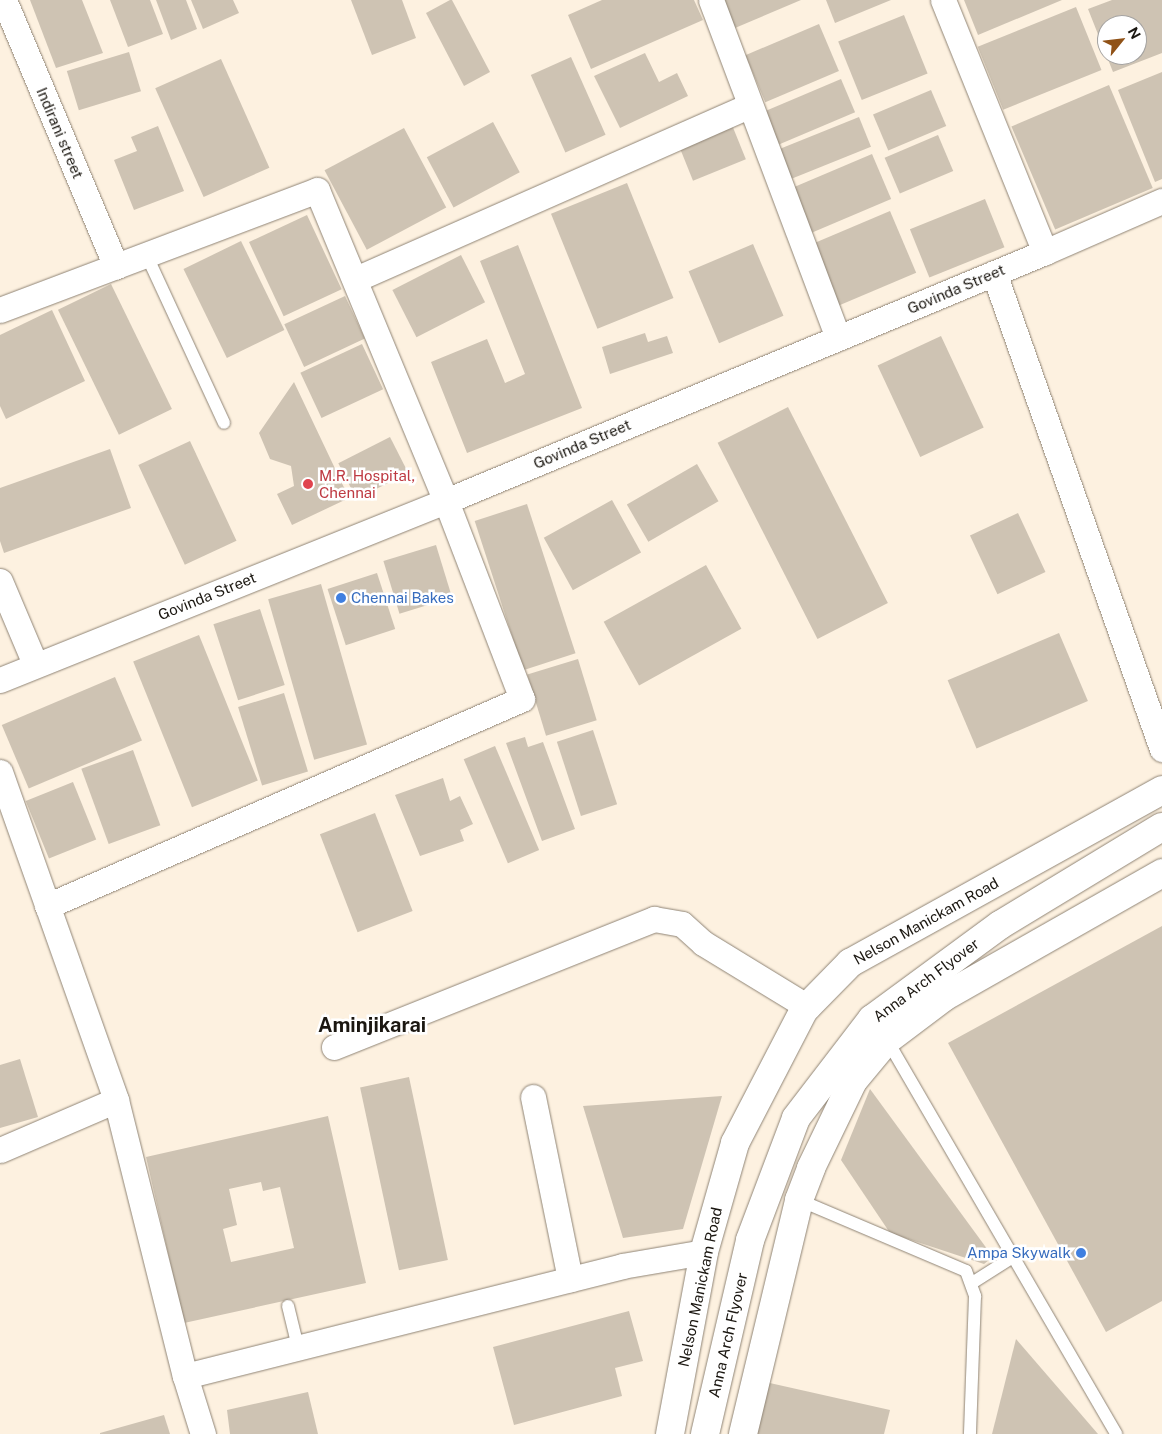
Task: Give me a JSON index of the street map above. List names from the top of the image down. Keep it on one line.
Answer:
{"streets":{"main road":["Nelson Manickam Road","Anna Arch Flyover"],"street":["Indirani street","Govinda Street"]},"districts":["Aminjikarai"],"places":["M.R. Hospital, Chennai","Chennai Bakes","Ampa Skywalk"],"north":"top right"}
